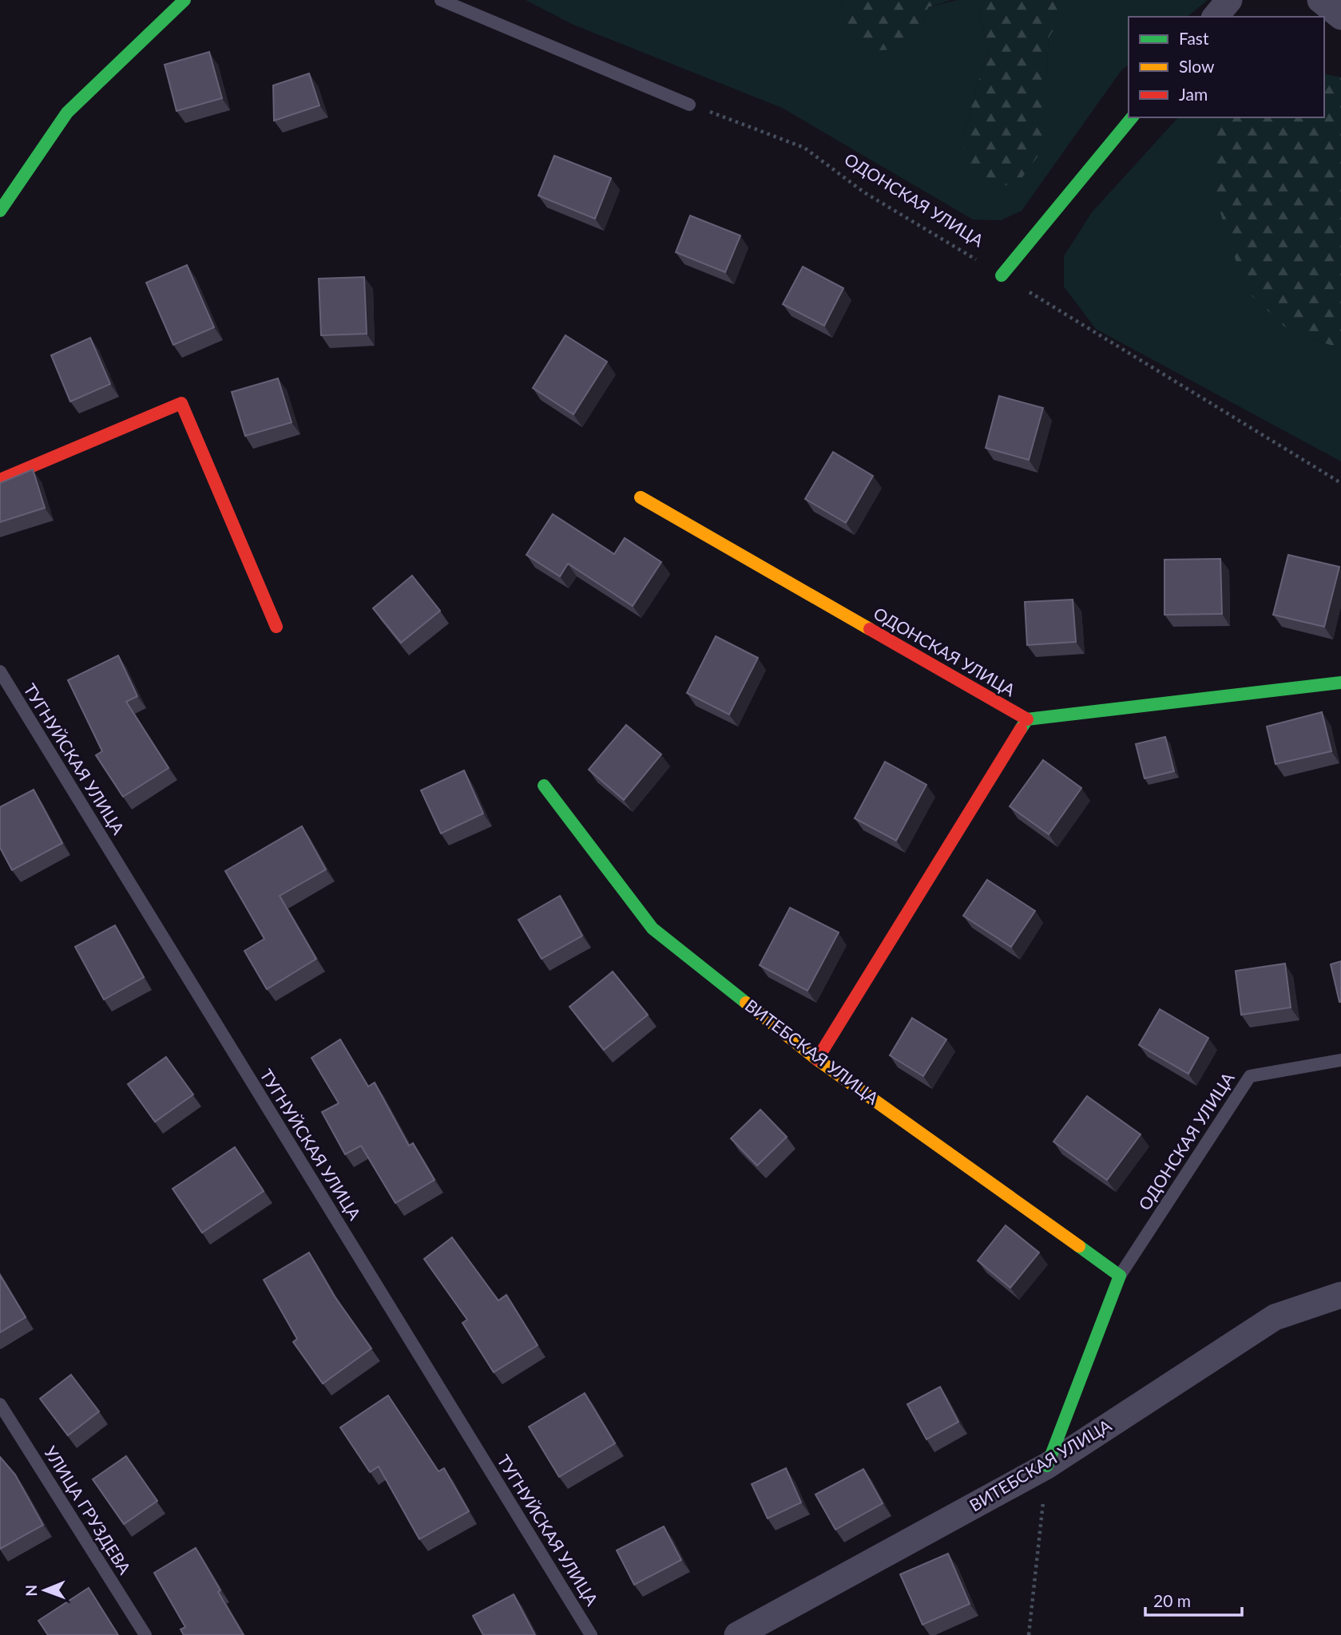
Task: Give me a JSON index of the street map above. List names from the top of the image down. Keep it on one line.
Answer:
{"streets":{"street":["ОДОНСКАЯ УЛИЦА","ВИТЕБСКАЯ УЛИЦА"],"lane":["ТУГНУЙСКАЯ УЛИЦА","УЛИЦА ГРУЗДЕВА"]},"crossings":[["ОДОНСКАЯ УЛИЦА","ВИТЕБСКАЯ УЛИЦА"]],"legend":["Fast","Slow","Jam"],"scale_bar":"20 m","north":"left"}
